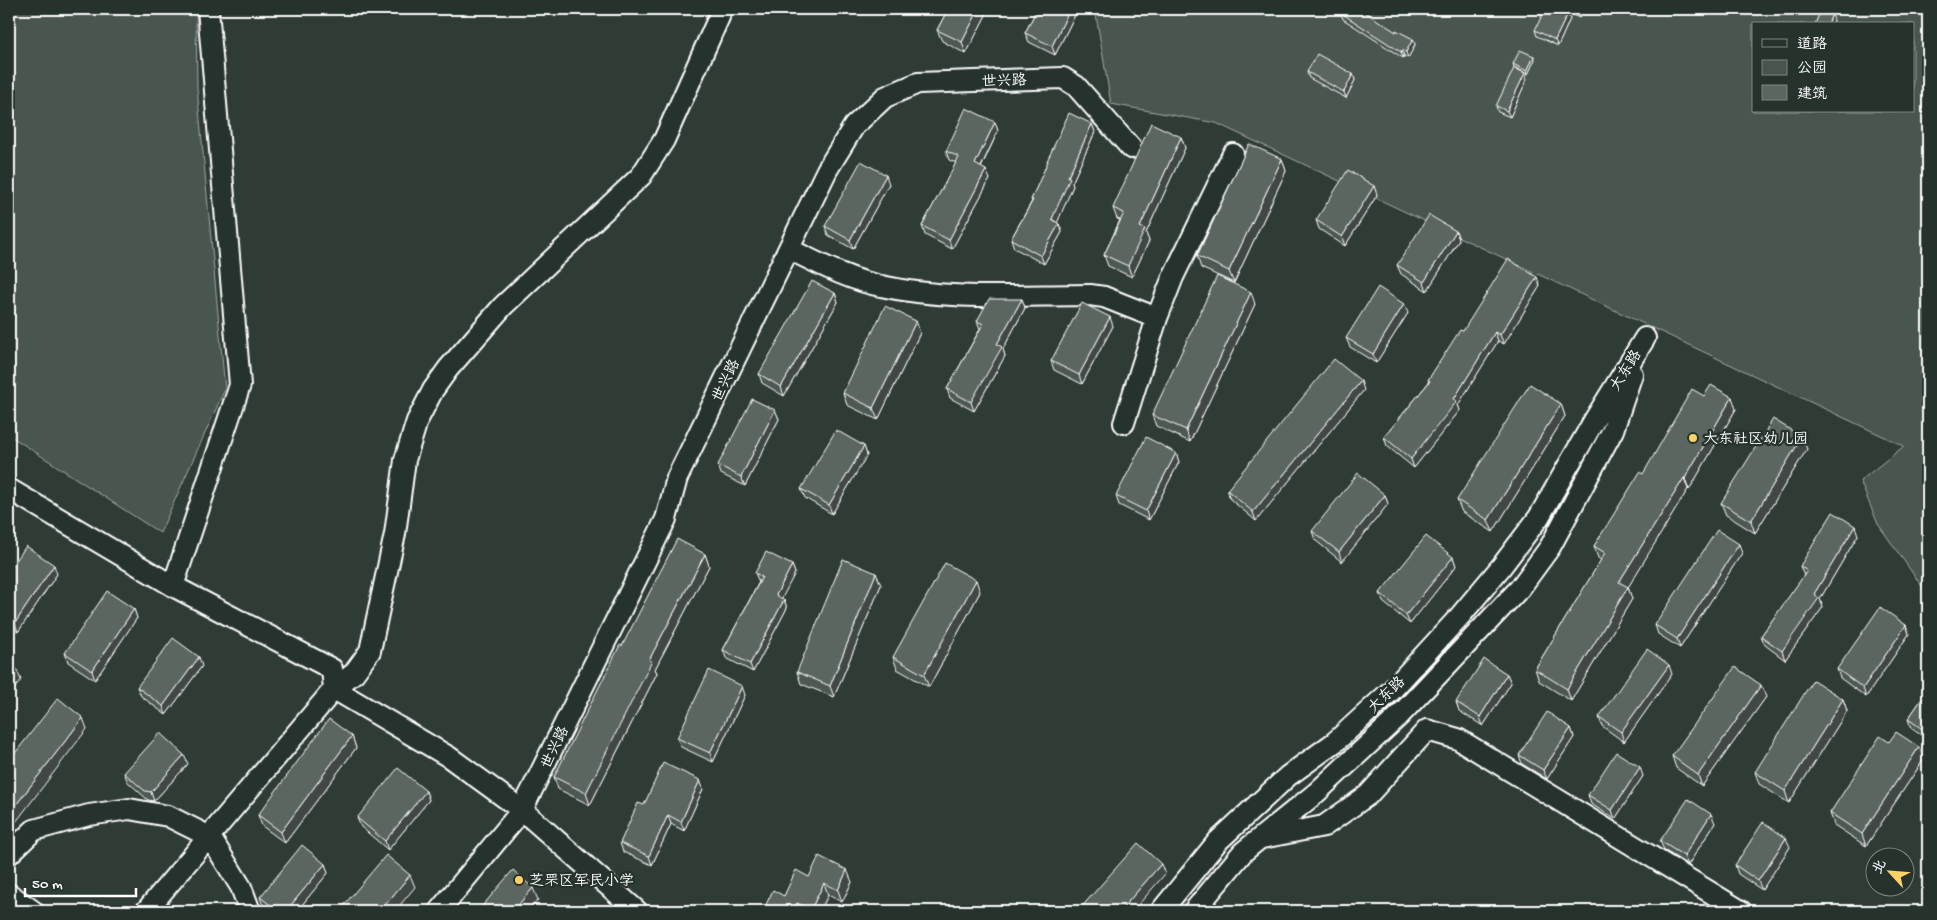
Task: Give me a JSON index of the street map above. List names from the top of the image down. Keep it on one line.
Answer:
{"streets":{"street":["世兴路","大东路"]},"places":["大东社区幼儿园","芝罘区军民小学"],"legend":["道路","公园","建筑"],"scale_bar":"50 m","north":"top left"}
